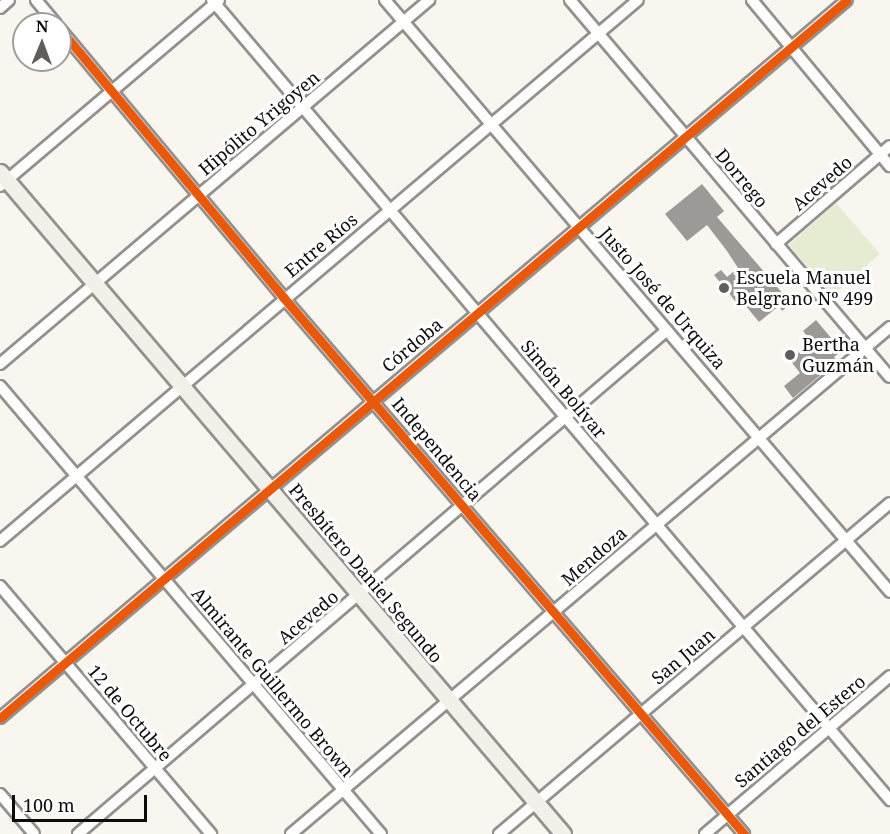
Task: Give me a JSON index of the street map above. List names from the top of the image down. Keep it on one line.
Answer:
{"streets":{"main road":["Presbítero Daniel Segundo"],"street":["Hipólito Yrigoyen","Dorrego","Acevedo","Entre Ríos","Justo José de Urquiza","Córdoba","Simón Bolívar","Independencia","Mendoza","San Juan","Almirante Guillermo Brown","12 de Octubre","Santiago del Estero"]},"crossings":[["Hipólito Yrigoyen","Justo José de Urquiza"],["Hipólito Yrigoyen","Simón Bolívar"],["Hipólito Yrigoyen","Independencia"],["Hipólito Yrigoyen","Presbítero Daniel Segundo"],["Dorrego","Acevedo"],["Dorrego","Entre Ríos"],["Dorrego","Córdoba"],["Dorrego","Mendoza"],["Acevedo","Justo José de Urquiza"],["Acevedo","Simón Bolívar"],["Acevedo","Independencia"],["Acevedo","Presbítero Daniel Segundo"],["Acevedo","Almirante Guillermo Brown"],["Acevedo","12 de Octubre"],["Entre Ríos","Justo José de Urquiza"],["Entre Ríos","Simón Bolívar"],["Entre Ríos","Independencia"],["Entre Ríos","Presbítero Daniel Segundo"],["Entre Ríos","Almirante Guillermo Brown"],["Justo José de Urquiza","Córdoba"],["Justo José de Urquiza","Mendoza"],["Justo José de Urquiza","San Juan"],["Córdoba","Simón Bolívar"],["Córdoba","Independencia"],["Córdoba","Presbítero Daniel Segundo"],["Córdoba","Almirante Guillermo Brown"],["Córdoba","12 de Octubre"],["Simón Bolívar","Mendoza"],["Simón Bolívar","San Juan"],["Simón Bolívar","Santiago del Estero"],["Independencia","Mendoza"],["Independencia","San Juan"],["Independencia","Santiago del Estero"],["Mendoza","Presbítero Daniel Segundo"],["Mendoza","Almirante Guillermo Brown"],["Presbítero Daniel Segundo","San Juan"]],"places":["Escuela Manuel Belgrano Nº 499","Bertha Guzmán"],"scale_bar":"100 m","north":"top"}
